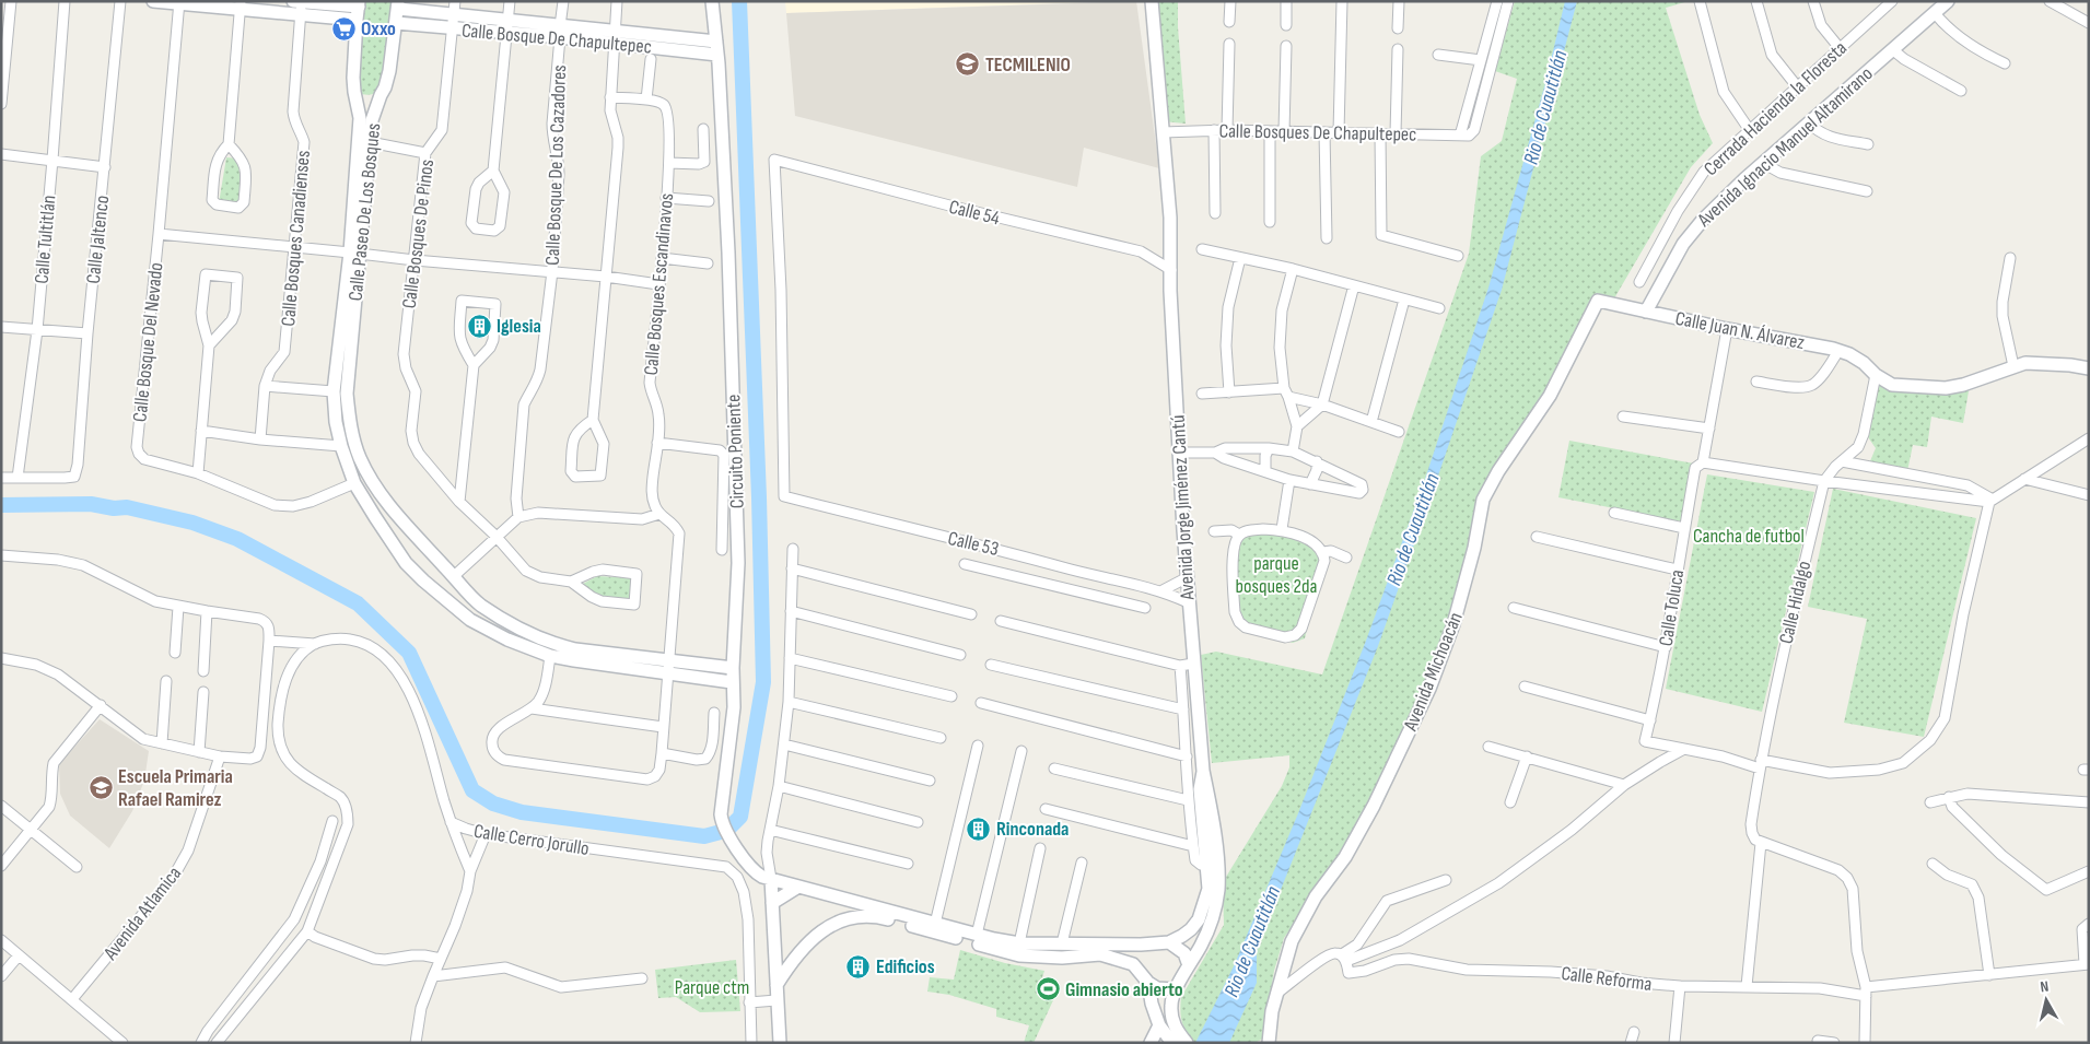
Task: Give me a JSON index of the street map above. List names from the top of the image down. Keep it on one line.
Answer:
{"streets":{"main road":["Calle Bosque De Chapultepec","Avenida Ignacio Manuel Altamirano","Calle Paseo De Los Bosques","Calle Juan N. Álvarez","Circuito Poniente","Avenida Jorge Jiménez Cantú","Avenida Michoacán"],"street":["Cerrada Hacienda la Floresta","Calle Bosques De Chapultepec","Calle Bosque De Los Cazadores","Calle 54","Calle Bosques De Pinos","Calle Bosques Canadienses","Calle Tultitlán","Calle Jaltenco","Calle Bosques Escandinavos","Calle Bosque Del Nevado","Calle 53","Calle Hidalgo","Calle Toluca","Calle Cerro Jorullo","Avenida Atlamica","Calle Reforma"]},"crossings":[["Calle Bosque De Chapultepec","Calle Bosque De Los Cazadores"],["Calle Bosque De Chapultepec","Calle Paseo De Los Bosques"],["Calle Bosque De Chapultepec","Calle Bosques De Pinos"],["Calle Bosque De Chapultepec","Circuito Poniente"],["Calle Bosques De Chapultepec","Avenida Jorge Jiménez Cantú"],["Avenida Ignacio Manuel Altamirano","Calle Juan N. Álvarez"],["Calle 54","Avenida Jorge Jiménez Cantú"],["Calle 54","Calle 53"],["Calle Tultitlán","Calle Jaltenco"],["Calle Juan N. Álvarez","Calle Hidalgo"],["Calle Juan N. Álvarez","Calle Toluca"],["Calle Juan N. Álvarez","Avenida Michoacán"],["Circuito Poniente","Avenida Jorge Jiménez Cantú"],["Avenida Jorge Jiménez Cantú","Calle 53"],["Calle Hidalgo","Calle Toluca"]],"water":["Rio de Cuautitlán"],"parks":["Cancha de futbol","parque bosques 2da","Parque ctm"],"places":{"supermarket":["Oxxo"],"school or university":["TECMILENIO","Escuela Primaria Rafael Ramirez"],"building":["Iglesia","Rinconada","Edificios"],"sports":["Gimnasio abierto"]},"north":"top"}
